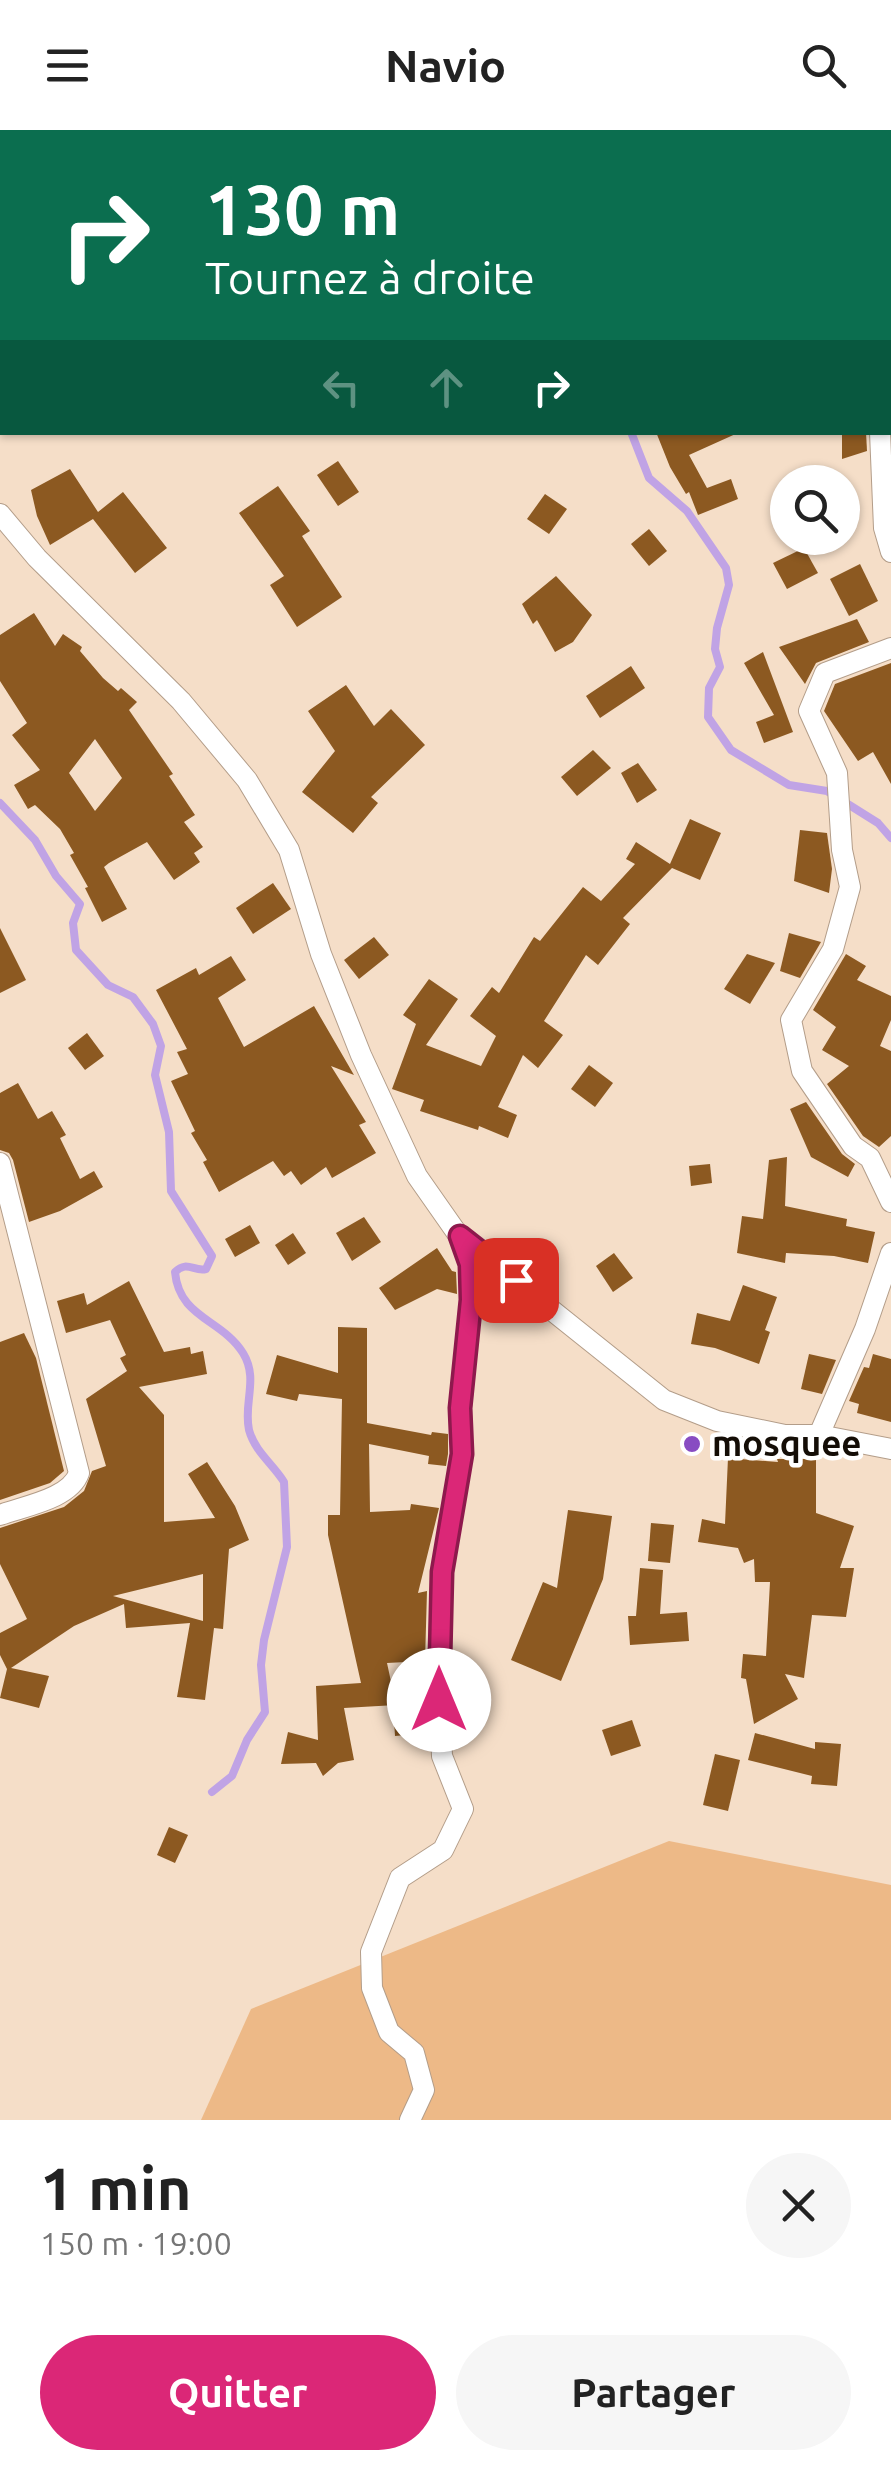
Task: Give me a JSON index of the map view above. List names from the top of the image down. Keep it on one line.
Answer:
{"places":["mosquee"],"page":{"header":"Navio","turn":["130 m","Tournez à droite"],"heading":["1 min","150 m · 19:00"],"buttons":["Quitter","Partager"]}}
